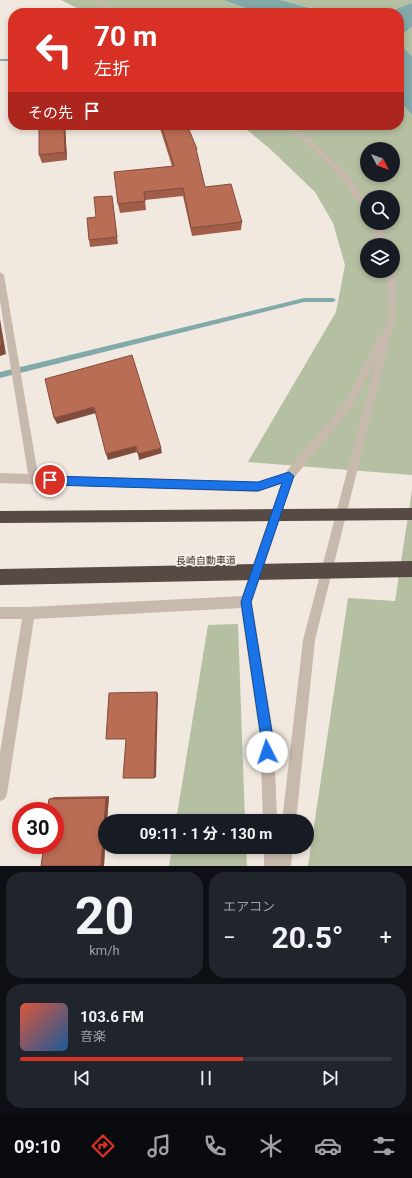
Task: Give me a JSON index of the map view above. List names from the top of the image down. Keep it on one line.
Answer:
{"streets":{"highway":["長崎自動車道"]},"north":"bottom right","page":{"turn":["70 m","左折"],"then":"その先","limit":"30","trip":"09:11 · 1 分 · 130 m","tile":[["20","km/h"],"エアコン"],"heat":["−","20.5°","+"],"song":["103.6 FM","音楽"],"tabs":"09:10"}}
